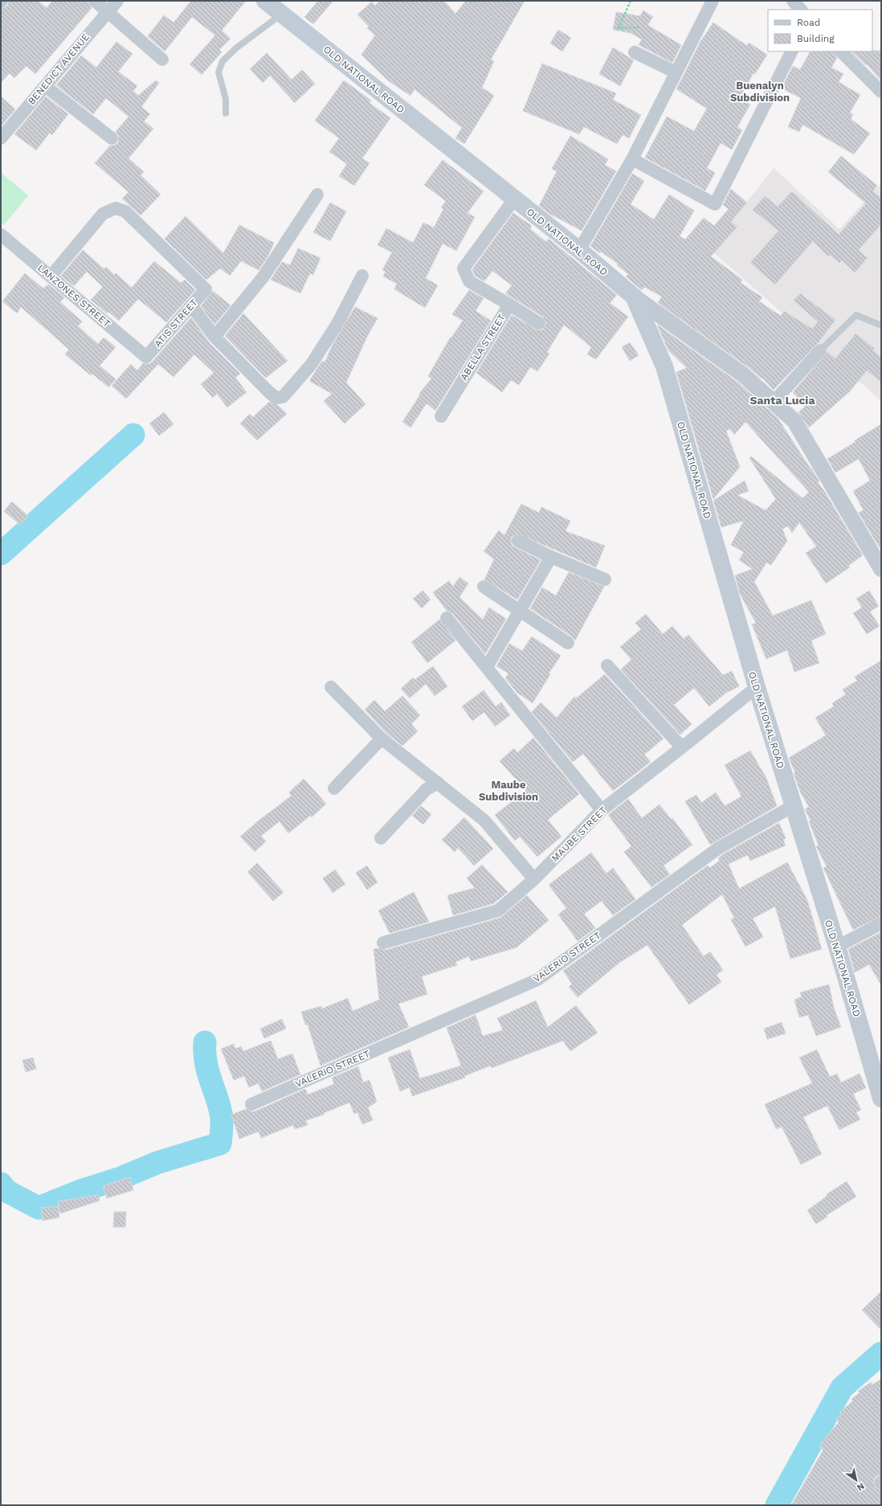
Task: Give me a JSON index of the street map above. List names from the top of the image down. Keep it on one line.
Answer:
{"streets":{"main road":["OLD NATIONAL ROAD"],"street":["BENEDICT AVENUE","LANZONES STREET","ATIS STREET","ABELLA STREET","MAUBE STREET","VALERIO STREET"]},"crossings":[["OLD NATIONAL ROAD","ABELLA STREET"],["OLD NATIONAL ROAD","MAUBE STREET"],["OLD NATIONAL ROAD","VALERIO STREET"],["LANZONES STREET","ATIS STREET"]],"districts":["Buenalyn Subdivision","Santa Lucia","Maube Subdivision"],"legend":["Road","Building"],"north":"bottom right"}
